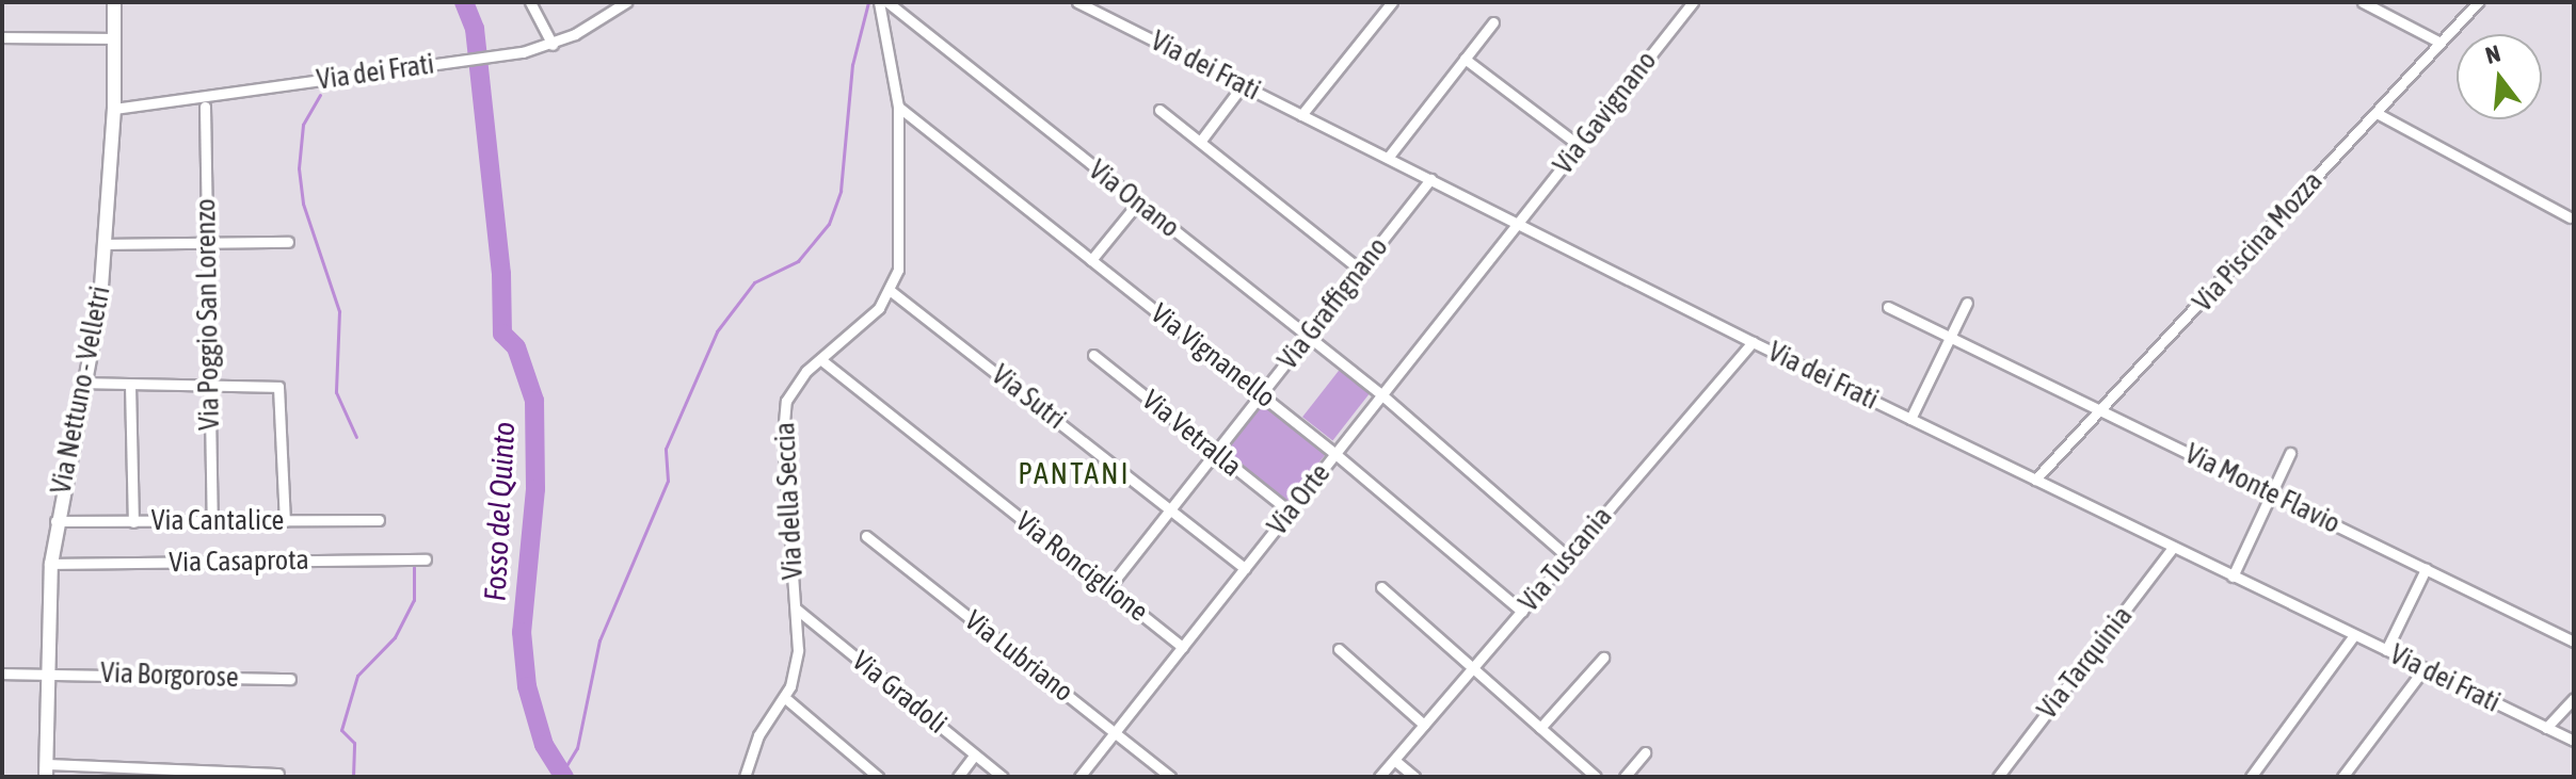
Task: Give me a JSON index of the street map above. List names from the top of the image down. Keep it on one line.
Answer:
{"streets":{"main road":["Via Nettuno - Velletri"],"street":["Via dei Frati","Via Gavignano","Via Onano","Via Piscina Mozza","Via Graffignano","Via Poggio San Lorenzo","Via Vignanello","Via Sutri","Via Vetralla","Via Monte Flavio","Via Orte","Via della Seccia","Via Cantalice","Via Tuscania","Via Casaprota","Via Ronciglione","Via Lubriano","Via Tarquinia","Via Borgorose","Via Gradoli"]},"crossings":[["Via dei Frati","Via Gavignano"],["Via dei Frati","Via Piscina Mozza"],["Via dei Frati","Via Graffignano"],["Via dei Frati","Via Nettuno - Velletri"],["Via dei Frati","Via Orte"],["Via dei Frati","Via Tuscania"],["Via dei Frati","Via Tarquinia"],["Via Gavignano","Via Orte"],["Via Onano","Via Graffignano"],["Via Onano","Via Orte"],["Via Onano","Via Tuscania"],["Via Piscina Mozza","Via Monte Flavio"],["Via Graffignano","Via Vignanello"],["Via Graffignano","Via Sutri"],["Via Graffignano","Via Vetralla"],["Via Graffignano","Via Ronciglione"],["Via Poggio San Lorenzo","Via Cantalice"],["Via Vignanello","Via Orte"],["Via Vignanello","Via della Seccia"],["Via Vignanello","Via Tuscania"],["Via Nettuno - Velletri","Via Cantalice"],["Via Nettuno - Velletri","Via Casaprota"],["Via Nettuno - Velletri","Via Borgorose"],["Via Sutri","Via Orte"],["Via Sutri","Via della Seccia"],["Via Vetralla","Via Orte"],["Via Orte","Via Ronciglione"],["Via Orte","Via Lubriano"],["Via della Seccia","Via Ronciglione"],["Via della Seccia","Via Gradoli"]],"districts":["PANTANI"],"water":["Fosso del Quinto"],"north":"top"}
